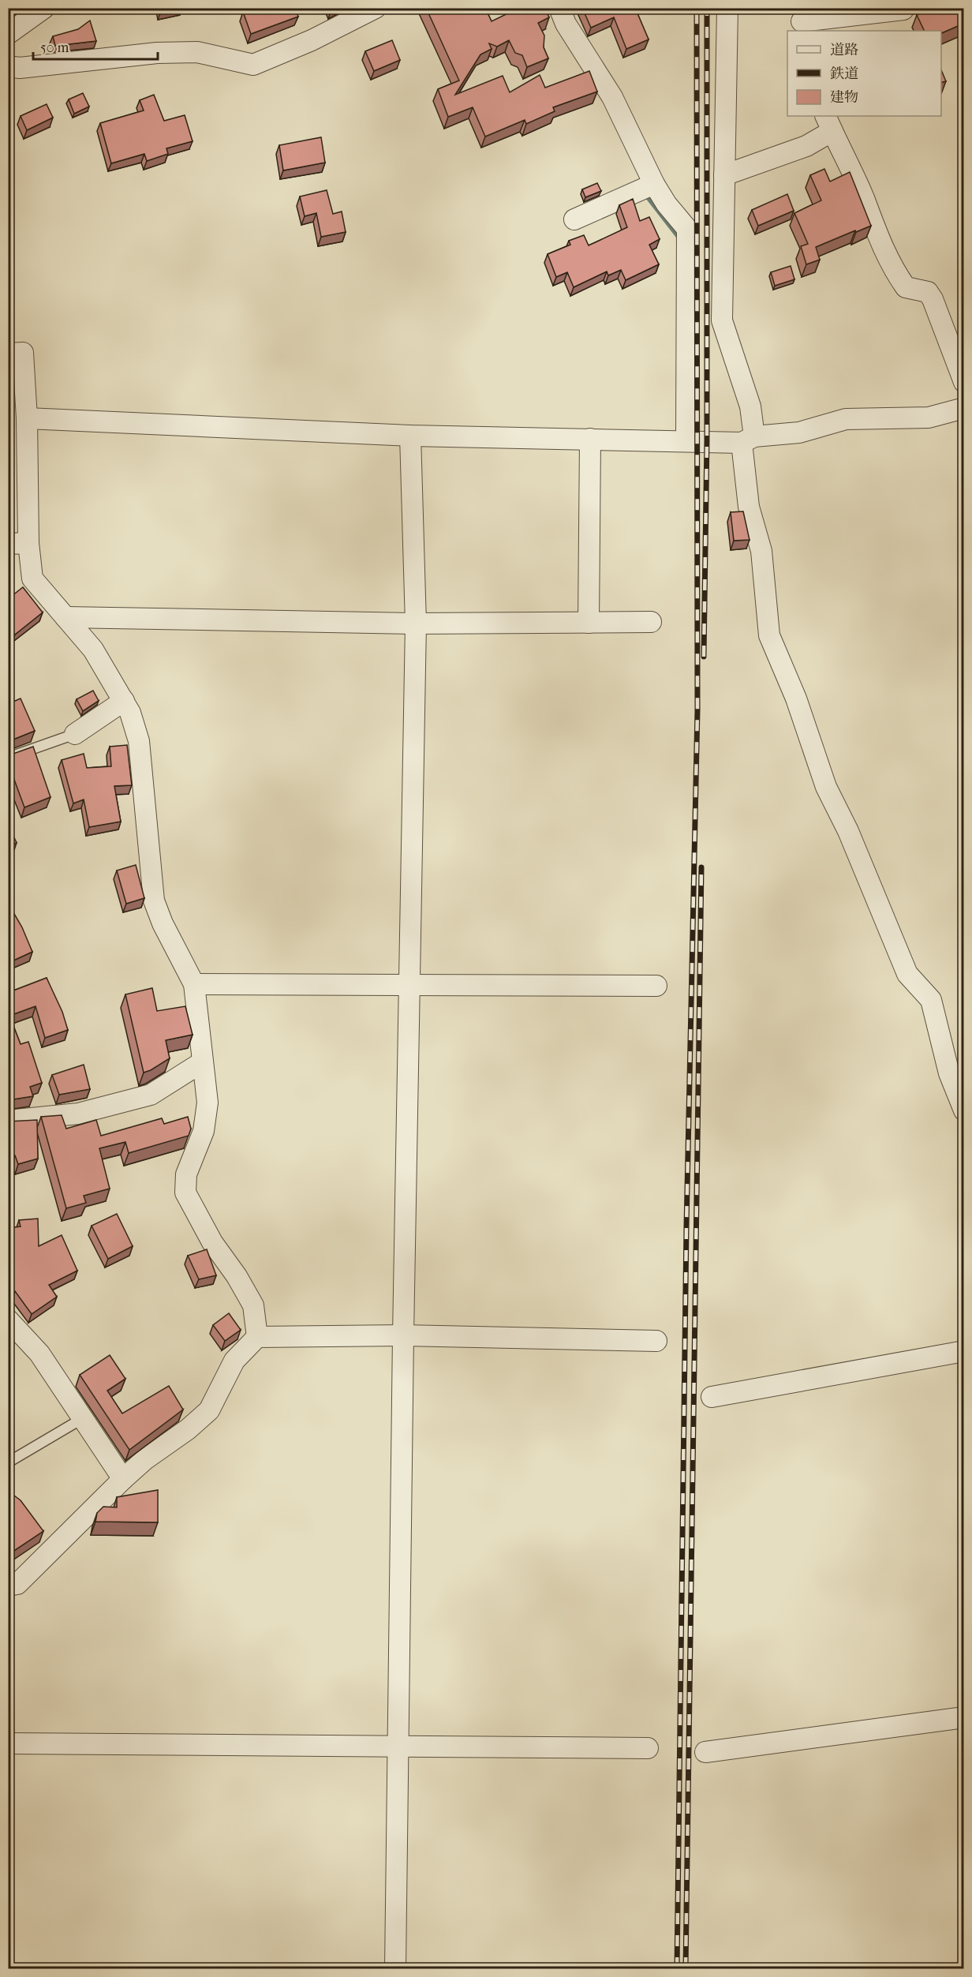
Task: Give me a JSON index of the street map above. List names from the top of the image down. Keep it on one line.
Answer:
{"legend":["道路","鉄道","建物"],"scale_bar":"50 m"}
